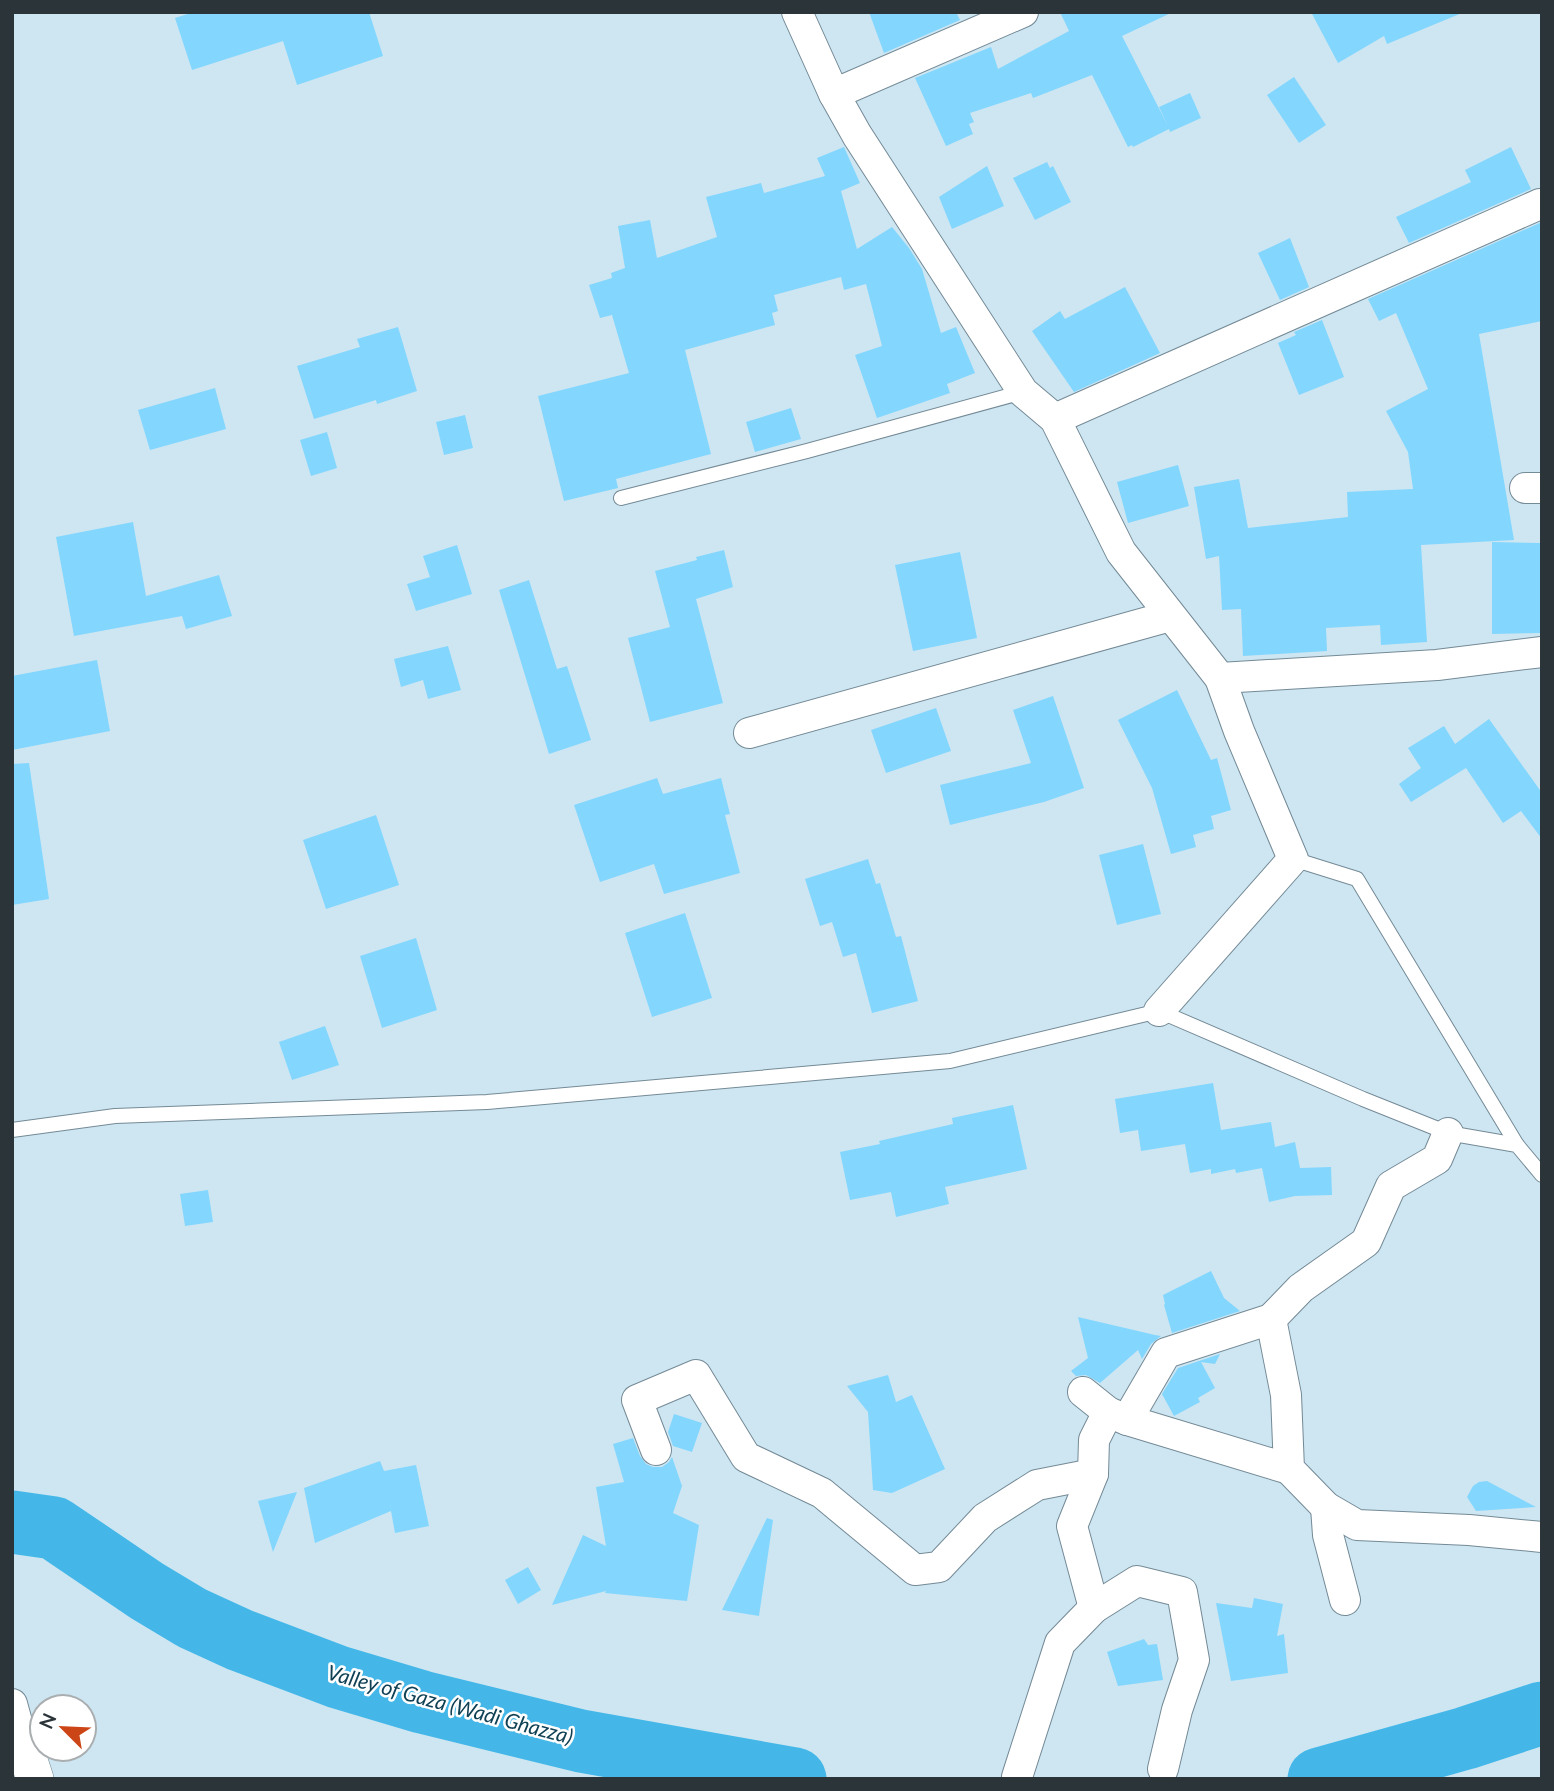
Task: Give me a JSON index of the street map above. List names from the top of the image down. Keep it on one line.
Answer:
{"water":["Valley of Gaza (Wadi Ghazza)"],"north":"top left"}
